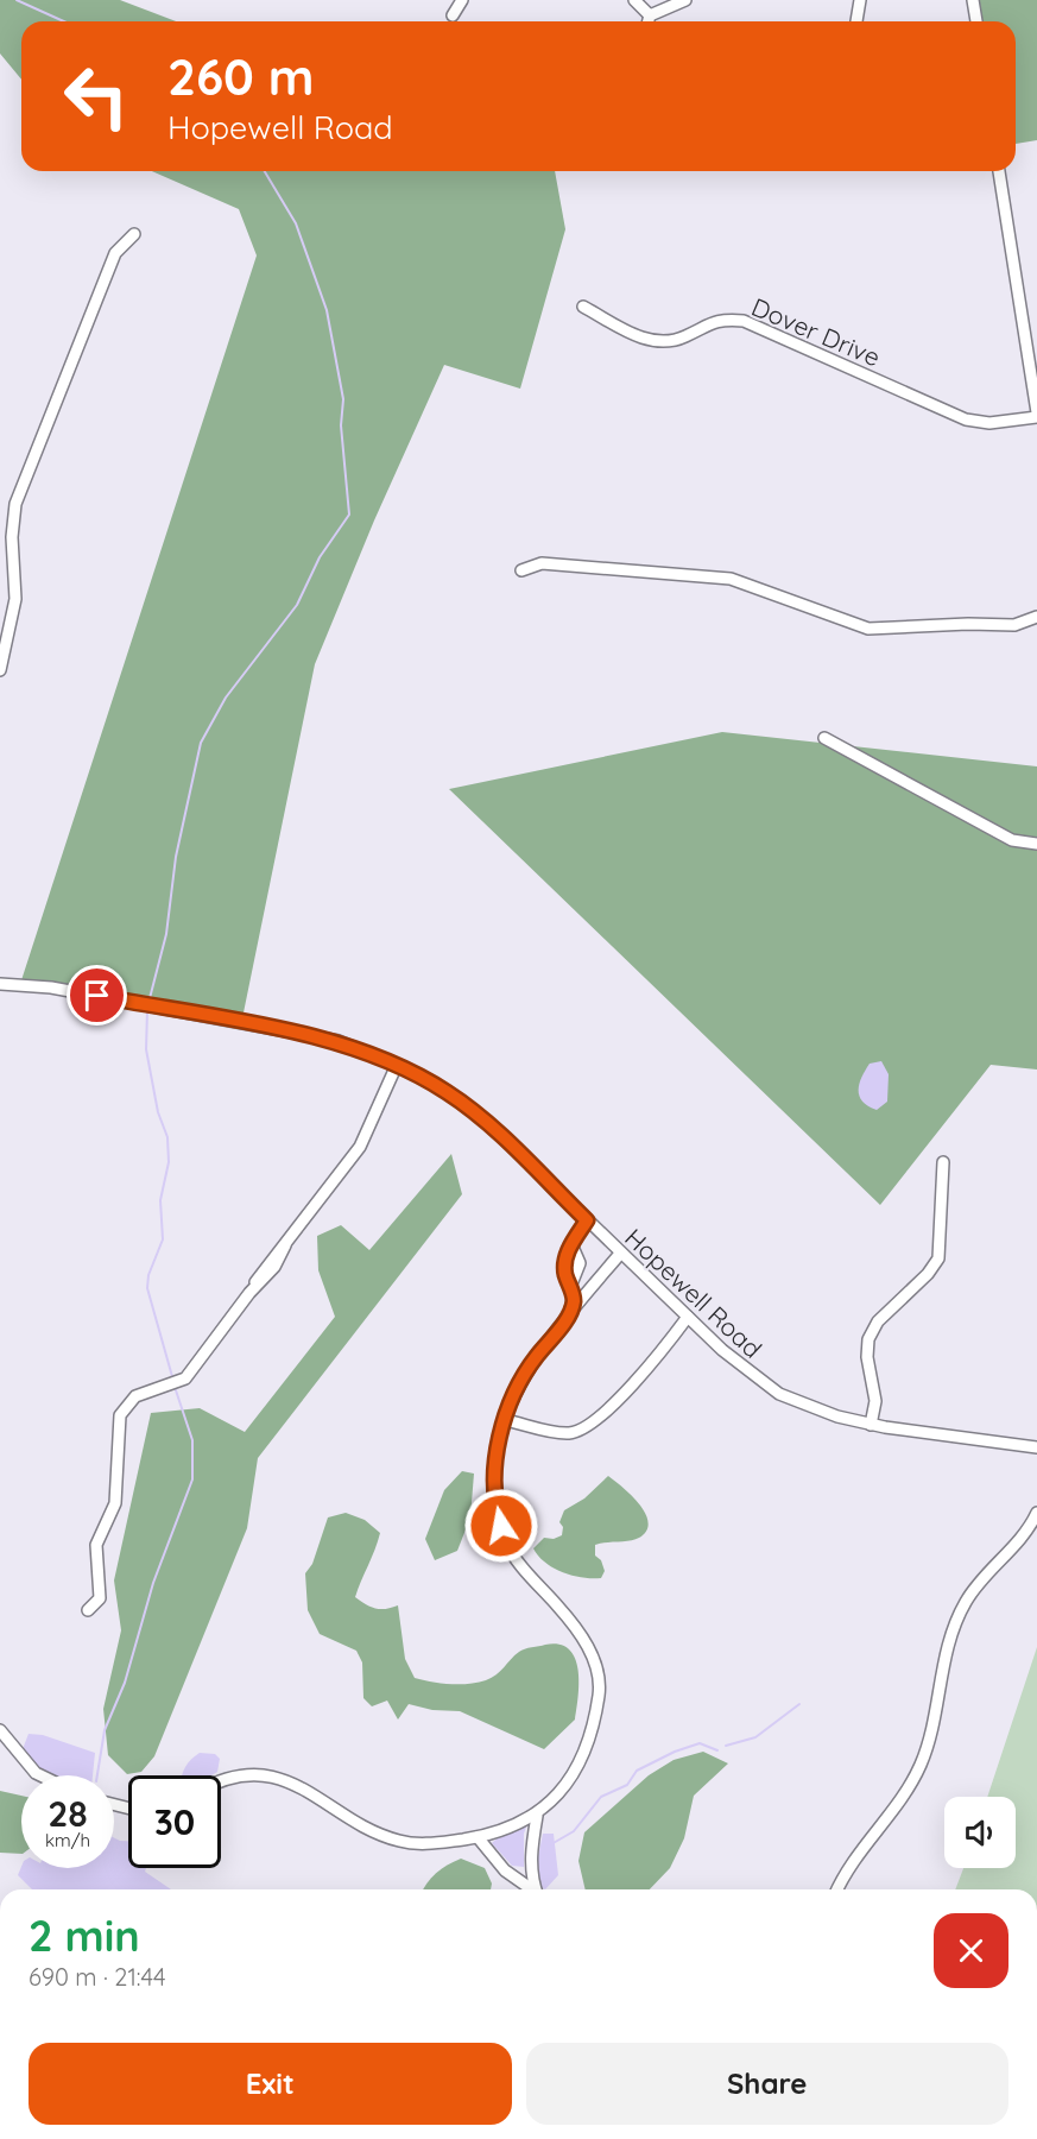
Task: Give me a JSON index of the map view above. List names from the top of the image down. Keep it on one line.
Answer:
{"streets":{"street":["Dover Drive","Hopewell Road"]},"page":{"turn":["260 m","Hopewell Road"],"speed":"28 km/h","limit":"30","heading":["2 min","690 m · 21:44"],"buttons":["Exit","Share"]}}
